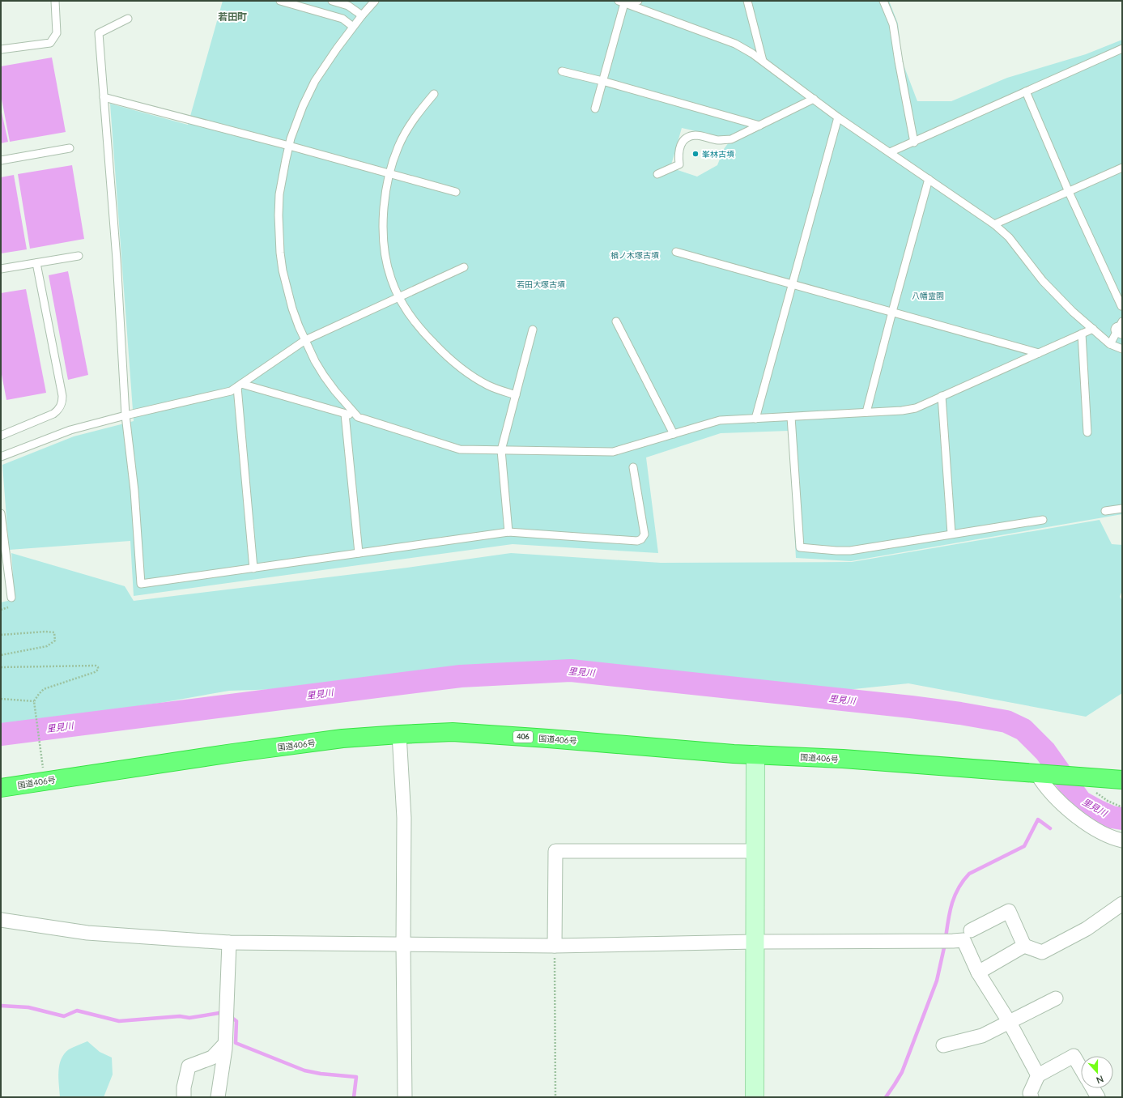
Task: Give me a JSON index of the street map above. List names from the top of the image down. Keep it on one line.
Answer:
{"streets":{"highway":["406","国道406号"]},"crossings":[["406","国道406号"]],"districts":["若田町"],"water":["里見川"],"parks":["楢ノ木塚古墳","若田大塚古墳","八幡霊園"],"places":["峯林古墳"],"north":"bottom"}
